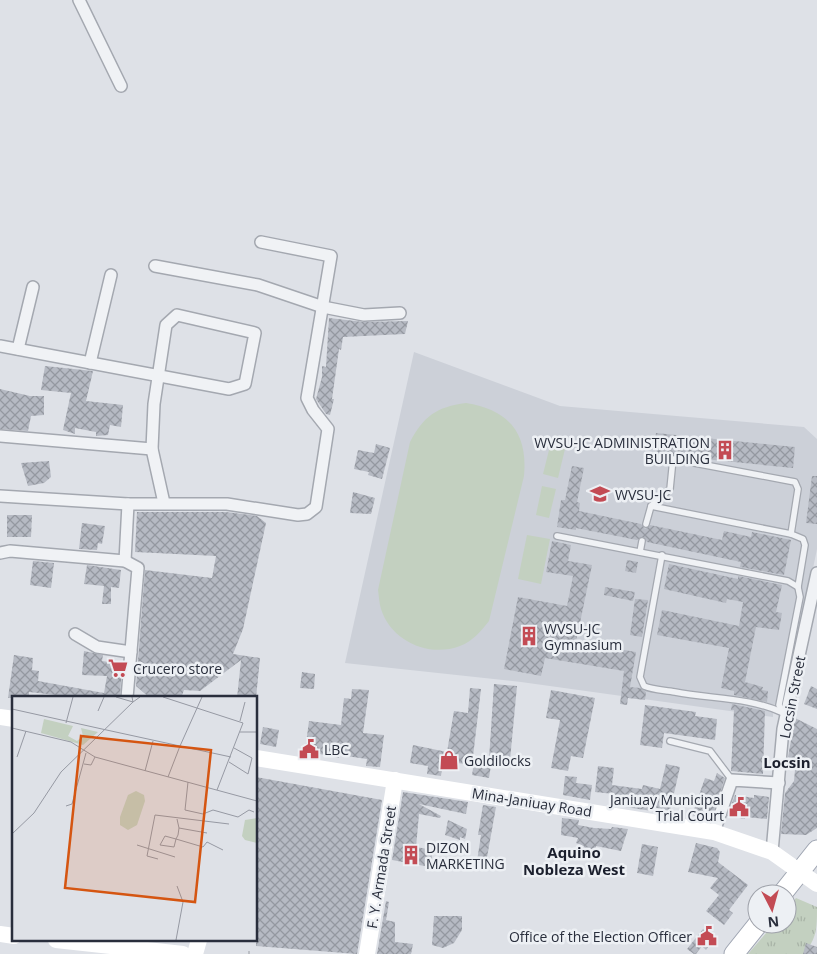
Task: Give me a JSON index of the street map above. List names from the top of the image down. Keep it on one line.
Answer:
{"streets":{"main road":["Mina-Janiuay Road","F. Y. Armada Street"],"street":["Locsin Street"]},"crossings":[["Locsin Street","Mina-Janiuay Road"],["Mina-Janiuay Road","F. Y. Armada Street"]],"districts":["Locsin","Aquino Nobleza West"],"places":{"building":["WVSU-JC ADMINISTRATION BUILDING","WVSU-JC Gymnasium","DIZON MARKETING"],"school or university":["WVSU-JC"],"supermarket":["Crucero store"],"public building":["LBC","Janiuay Municipal Trial Court","Office of the Election Officer"],"shop":["Goldilocks"]},"north":"bottom"}
